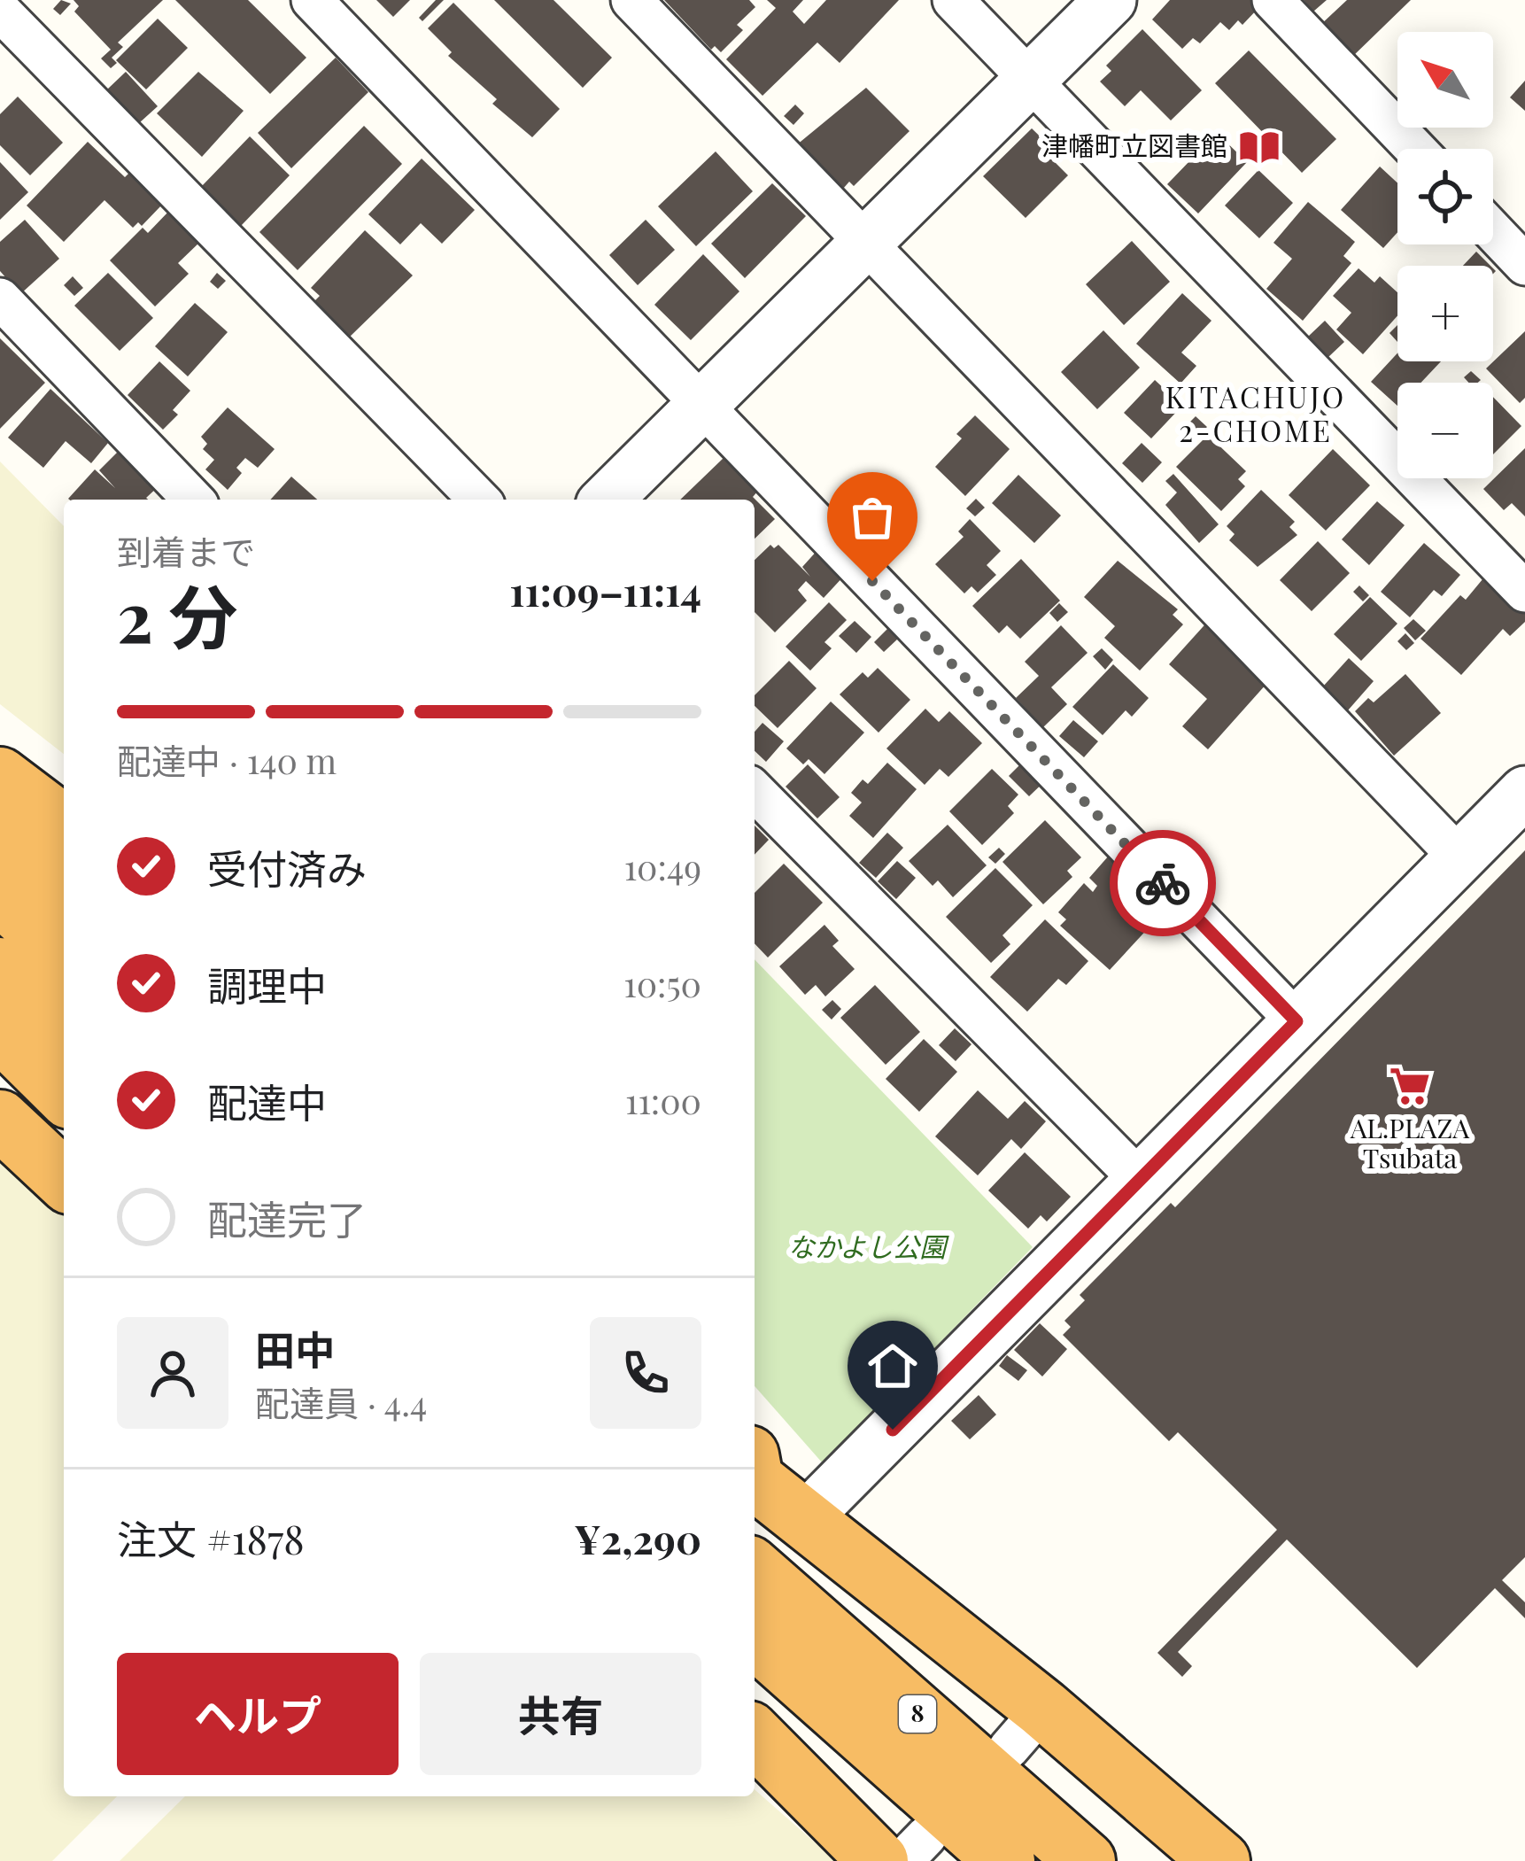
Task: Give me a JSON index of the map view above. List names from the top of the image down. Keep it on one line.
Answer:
{"streets":{"highway":["8"]},"districts":["KITACHUJO 2-CHOME"],"parks":["なかよし公園"],"places":{"library":["津幡町立図書館"],"supermarket":["AL.PLAZA Tsubata"]},"north":"top left","page":{"map_buttons":["+","−"],"heading":["2 分","到着まで","11:09–11:14"],"panel":["田中","配達員 · 4.4","注文 #1878","¥2,290"],"bar":"配達中 · 140 m","list":[["受付済み","10:49"],["調理中","10:50"],["配達中","11:00"],"配達完了"],"buttons":["ヘルプ","共有"]}}
